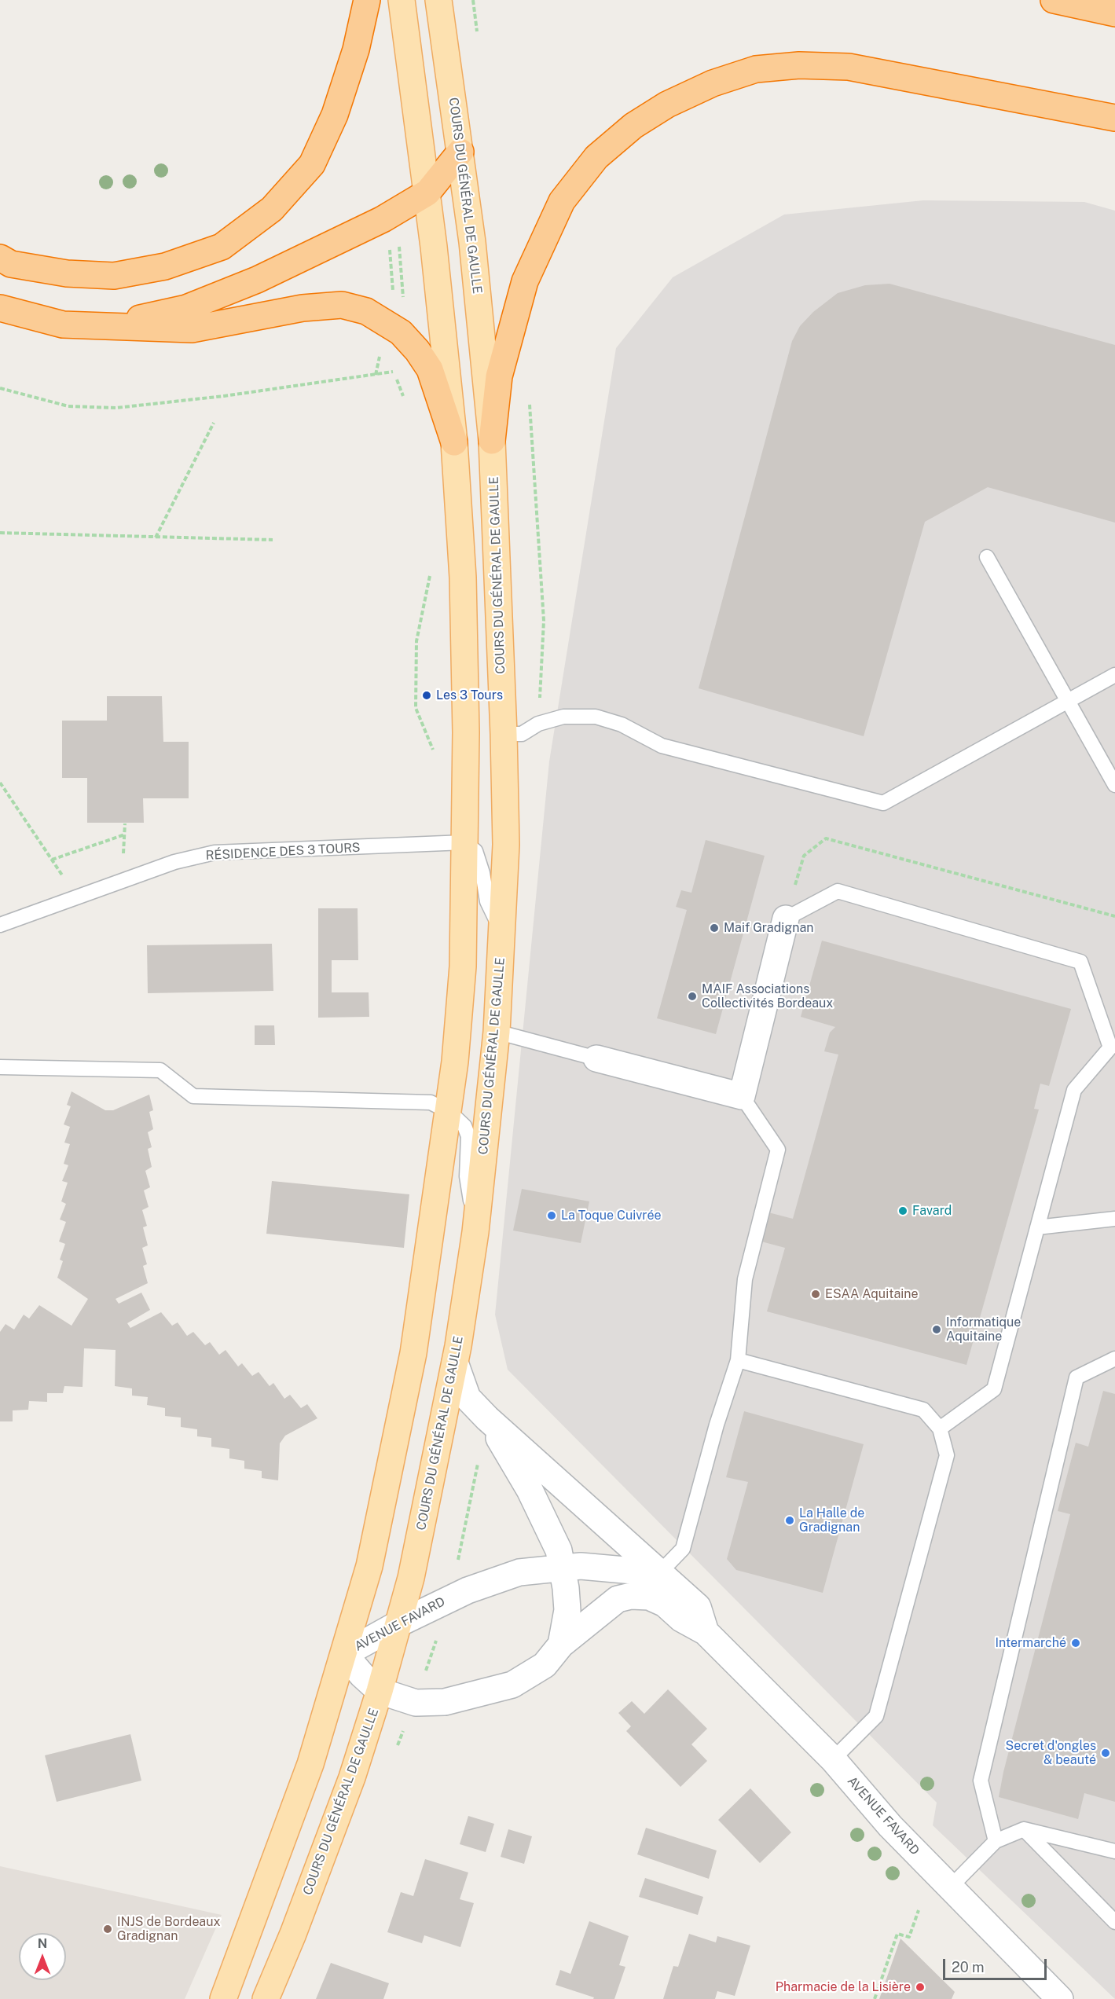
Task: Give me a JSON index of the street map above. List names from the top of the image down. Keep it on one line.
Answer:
{"streets":{"main road":["COURS DU GÉNÉRAL DE GAULLE"],"street":["AVENUE FAVARD"],"lane":["RÉSIDENCE DES 3 TOURS"]},"crossings":[["COURS DU GÉNÉRAL DE GAULLE","AVENUE FAVARD"]],"places":["Les 3 Tours","Maif Gradignan","MAIF Associations Collectivités Bordeaux","Favard","La Toque Cuivrée","ESAA Aquitaine","Informatique Aquitaine","La Halle de Gradignan","Intermarché","Secret d'ongles & beauté","INJS de Bordeaux Gradignan","Pharmacie de la Lisière"],"scale_bar":"20 m","north":"top"}
